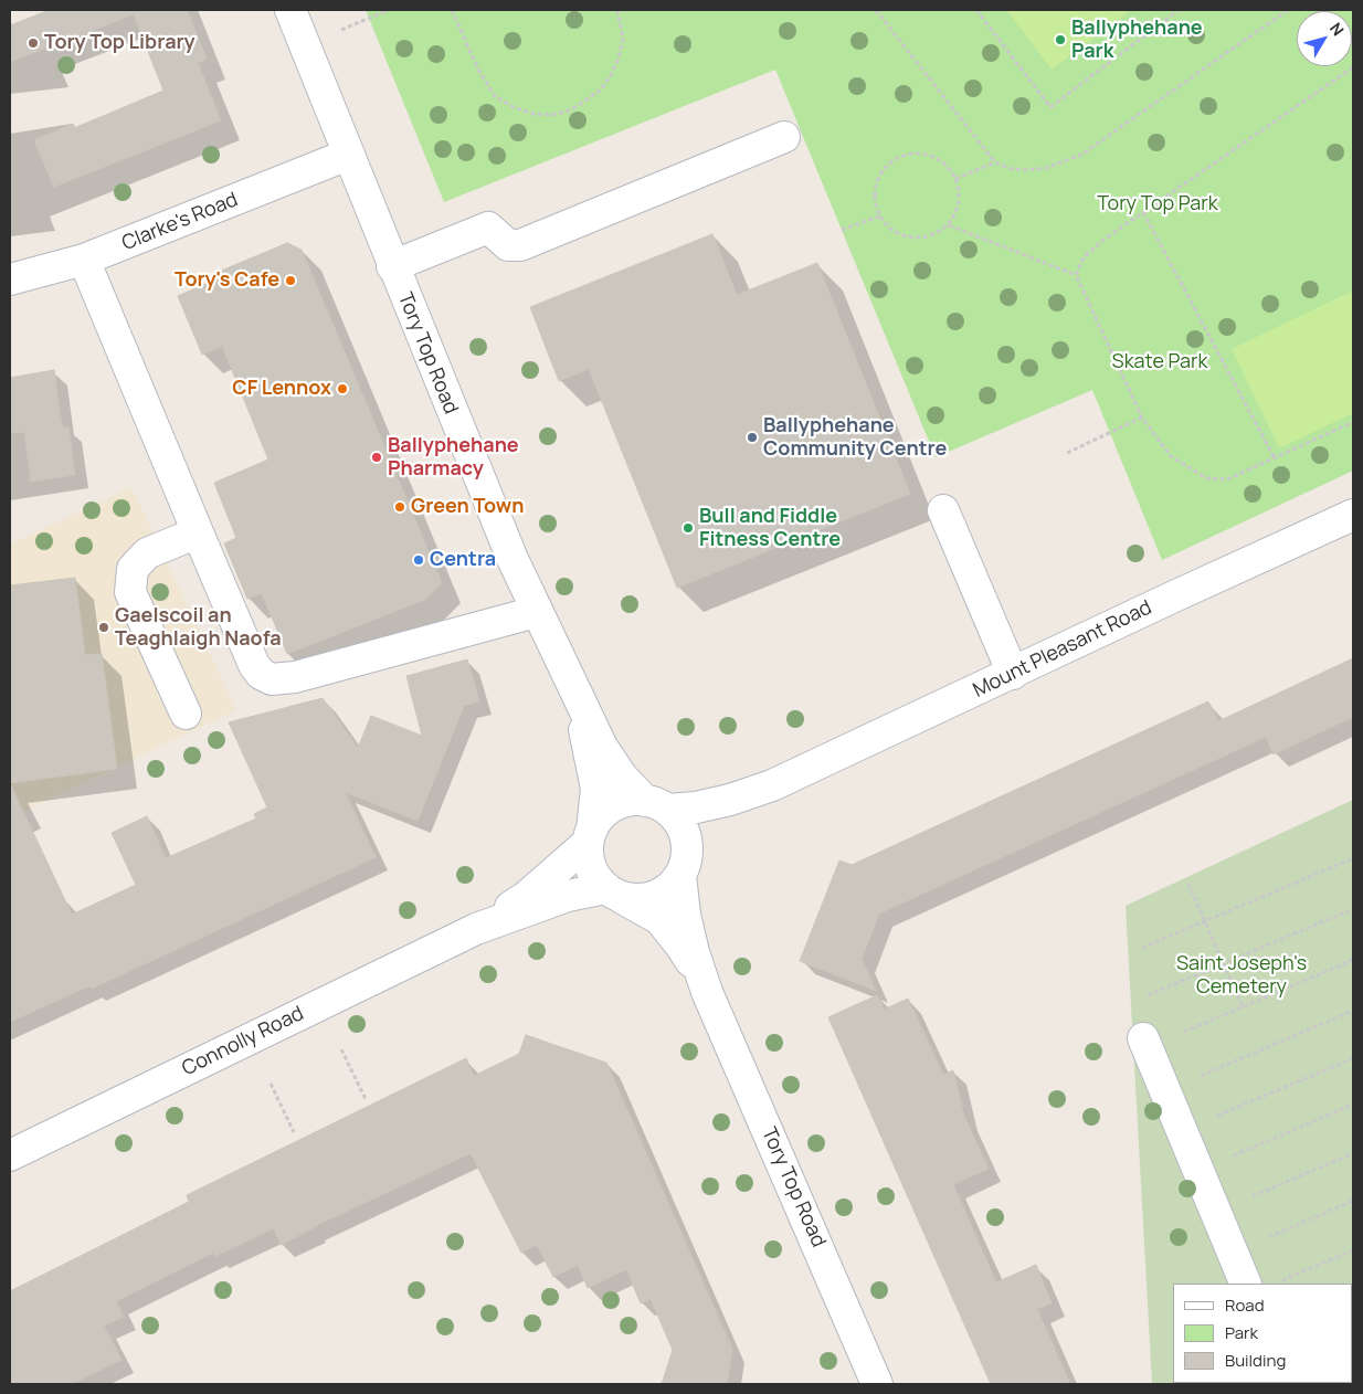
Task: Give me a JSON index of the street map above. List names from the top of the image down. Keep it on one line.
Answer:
{"streets":{"street":["Clarke's Road","Tory Top Road","Mount Pleasant Road","Connolly Road"]},"crossings":[["Clarke's Road","Tory Top Road"],["Tory Top Road","Connolly Road"]],"parks":["Tory Top Park","Skate Park","Saint Joseph's Cemetery"],"places":["Ballyphehane Park","Tory Top Library","Tory's Cafe","CF Lennox","Ballyphehane Community Centre","Ballyphehane Pharmacy","Green Town","Bull and Fiddle Fitness Centre","Centra","Gaelscoil an Teaghlaigh Naofa"],"legend":["Road","Park","Building"],"north":"top right"}
